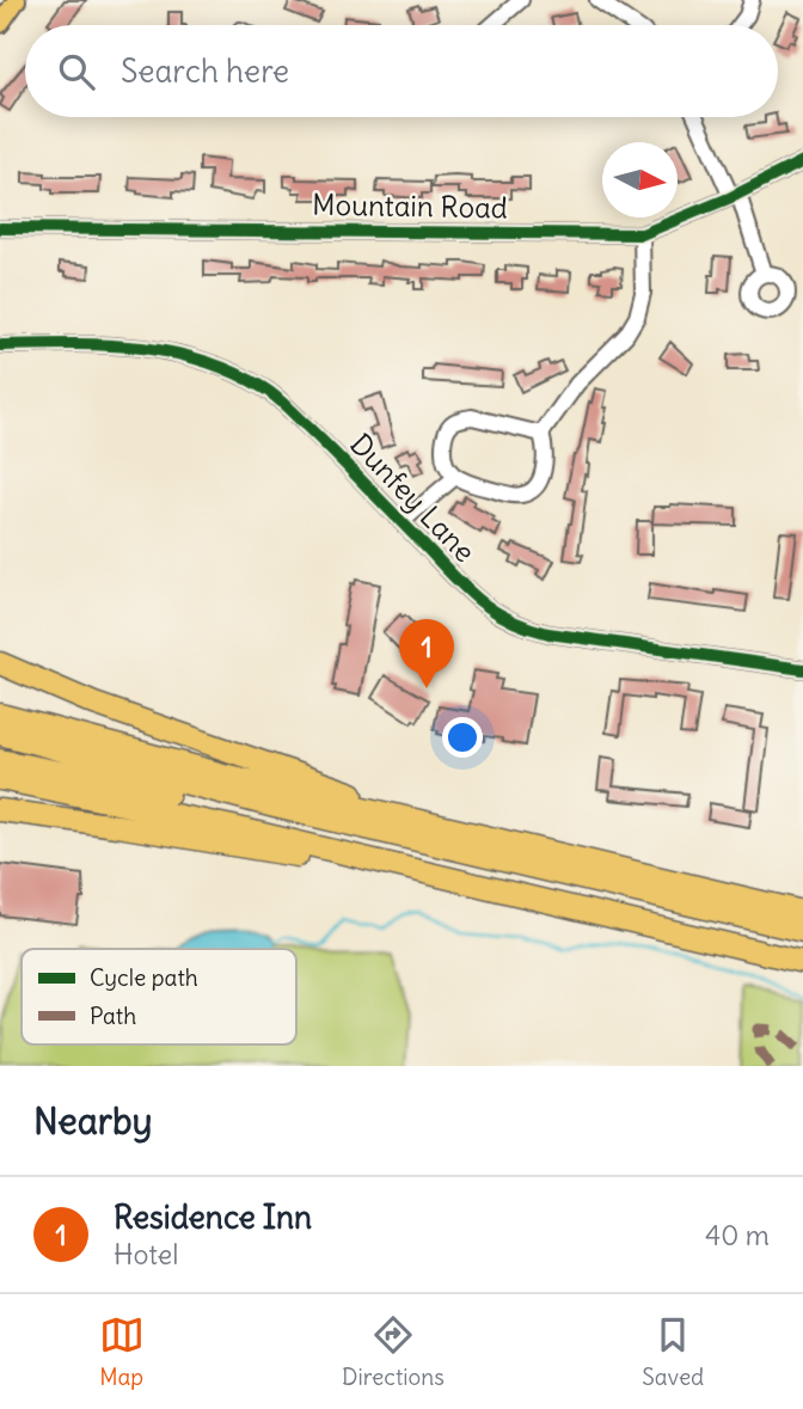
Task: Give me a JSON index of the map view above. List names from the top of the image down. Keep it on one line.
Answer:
{"streets":{"street":["Mountain Road","Dunfey Lane"]},"legend":["Cycle path","Path"],"north":"right","page":{"search":"Search here","pins":"1","heading":"Nearby","list":[{"mark":"1","name":"Residence Inn","note":"Hotel","value":"40 m"}],"nav":["Map","Directions","Saved"]}}
